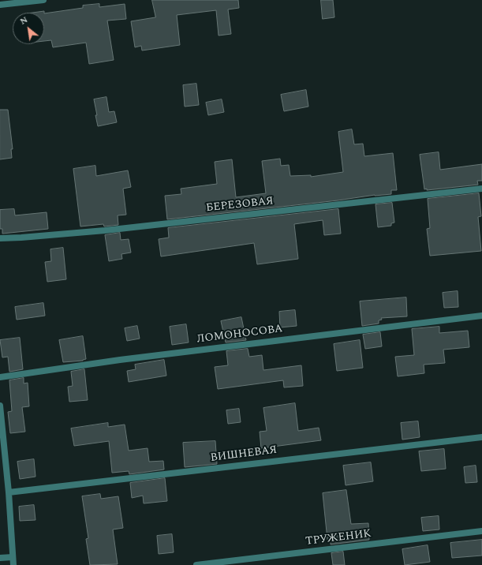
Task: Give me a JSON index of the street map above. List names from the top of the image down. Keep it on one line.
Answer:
{"streets":{"street":["БЕРЕЗОВАЯ","ЛОМОНОСОВА","ВИШНЕВАЯ","ТРУЖЕНИК"]},"north":"top left"}
